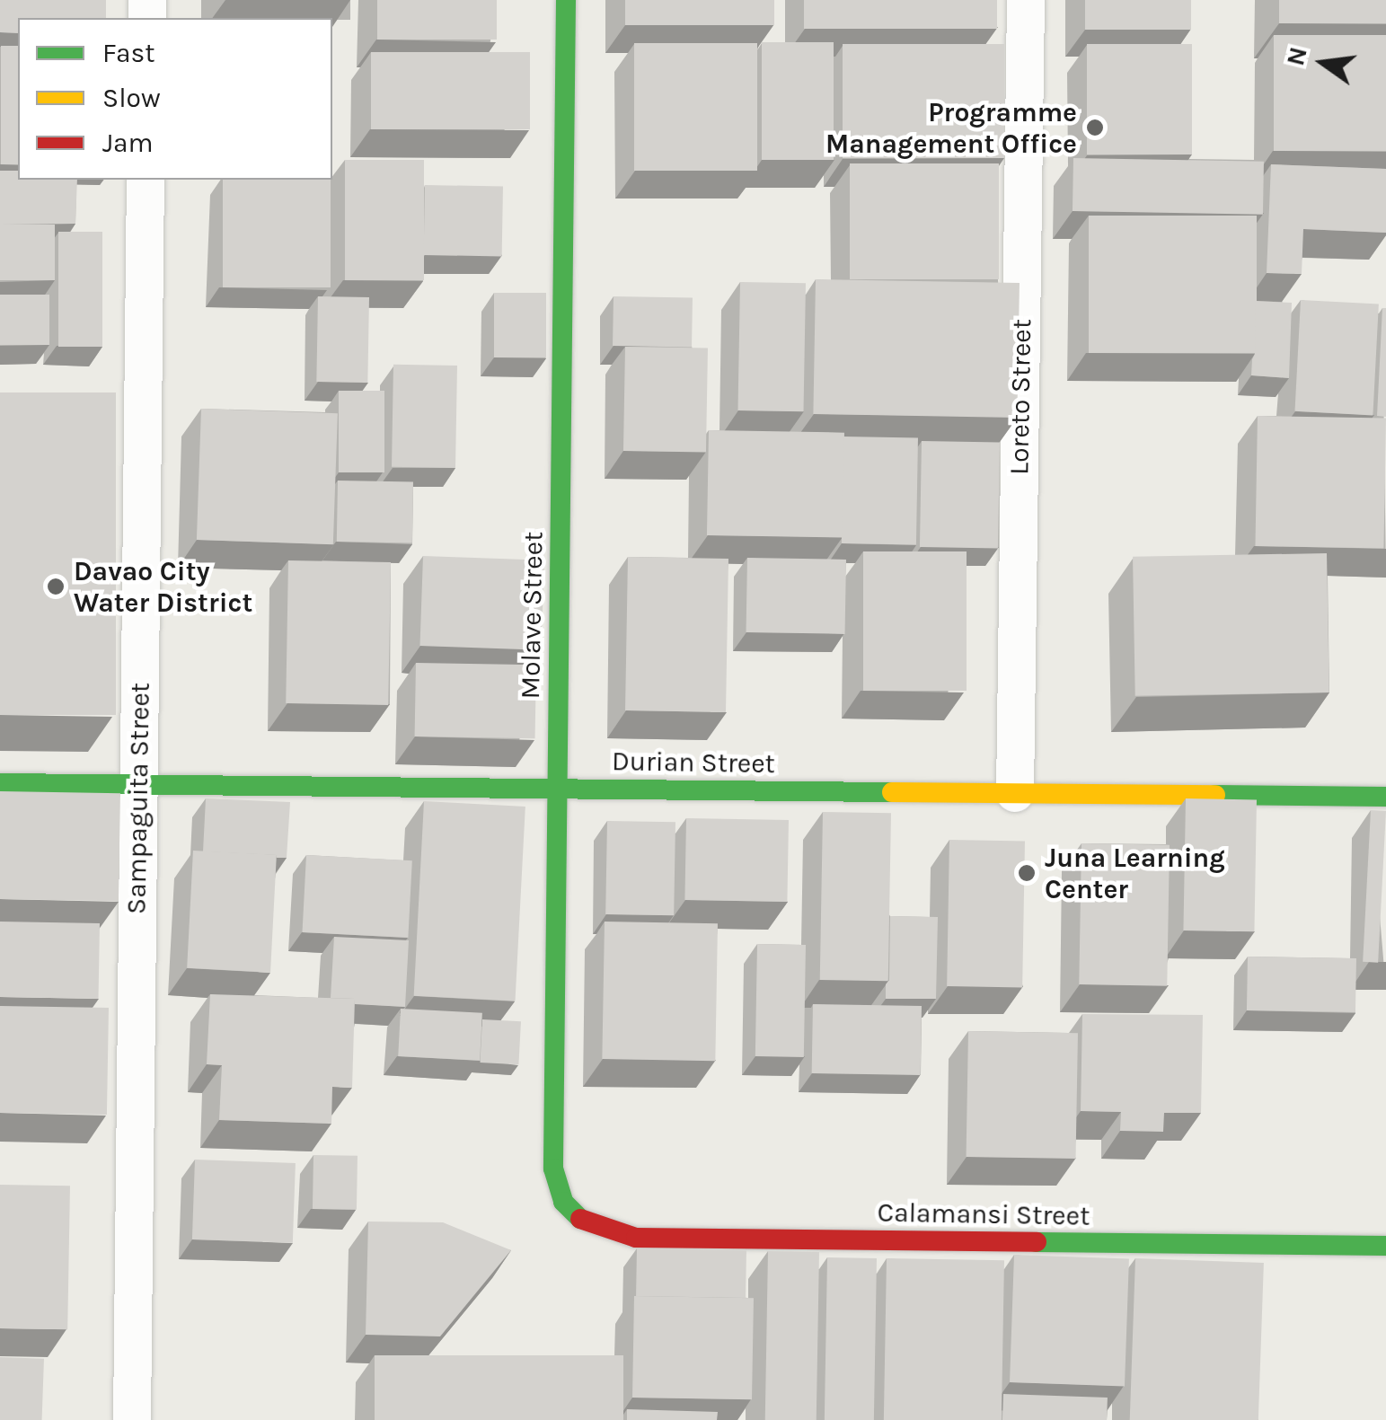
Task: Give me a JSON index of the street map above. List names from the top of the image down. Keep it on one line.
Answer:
{"streets":{"street":["Loreto Street","Molave Street","Durian Street","Sampaguita Street","Calamansi Street"]},"crossings":[["Loreto Street","Durian Street"],["Molave Street","Durian Street"],["Molave Street","Calamansi Street"],["Durian Street","Sampaguita Street"]],"places":["Programme Management Office","Davao City Water District","Juna Learning Center"],"legend":["Fast","Slow","Jam"],"north":"left"}
